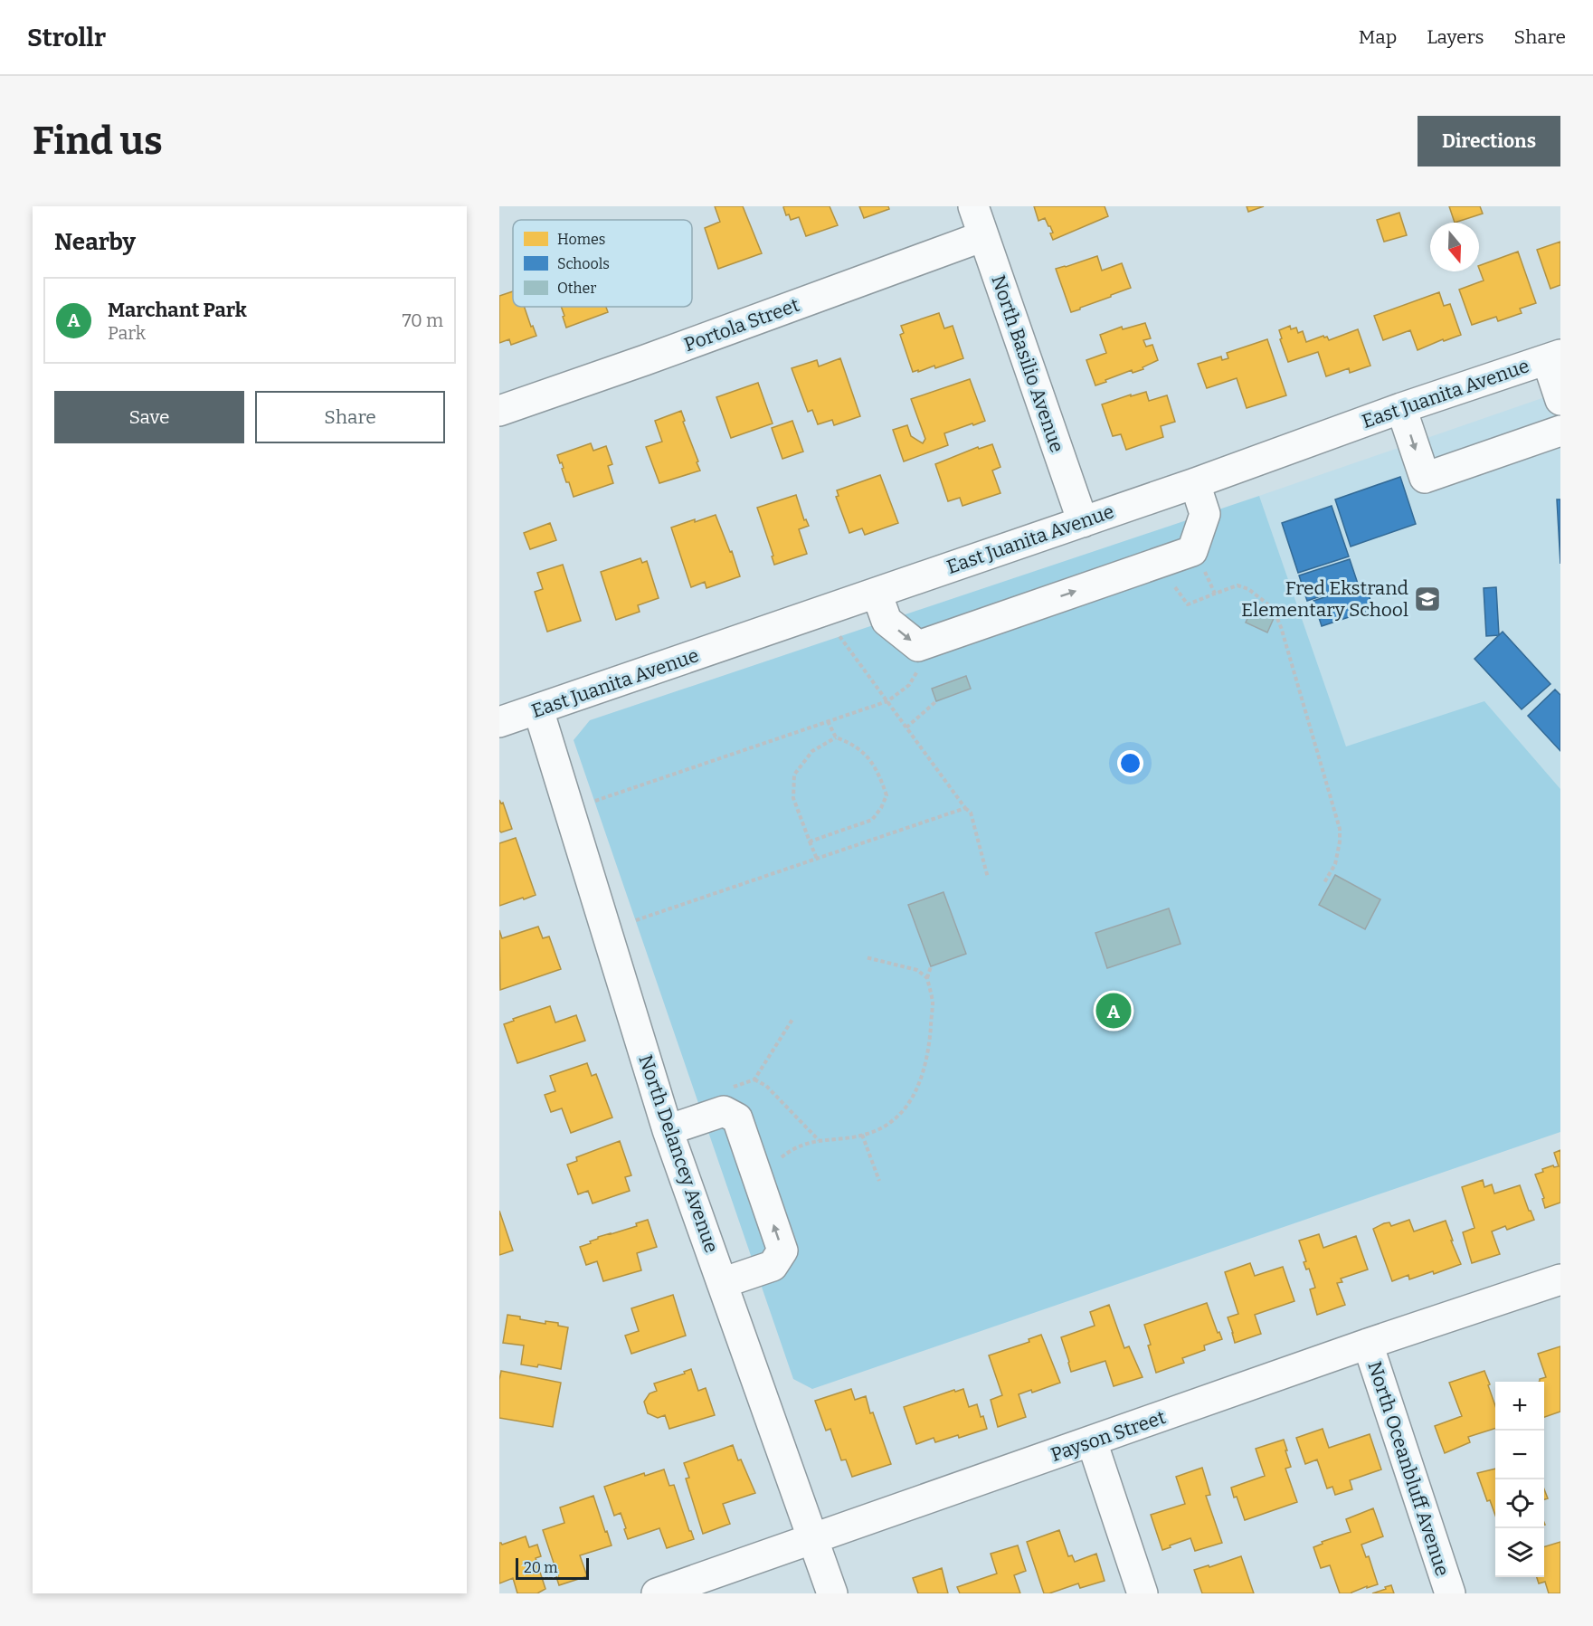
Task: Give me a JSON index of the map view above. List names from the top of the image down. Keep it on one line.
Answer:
{"streets":{"street":["Portola Street","North Basilio Avenue","East Juanita Avenue","North Delancey Avenue","Payson Street","North Oceanbluff Avenue"]},"crossings":[["Portola Street","North Basilio Avenue"],["North Basilio Avenue","East Juanita Avenue"],["East Juanita Avenue","North Delancey Avenue"],["North Delancey Avenue","Payson Street"],["Payson Street","North Oceanbluff Avenue"]],"places":{"school or university":["Fred Ekstrand Elementary School"]},"legend":["Homes","Schools","Other"],"scale_bar":"20 m","north":"bottom","page":{"header":"Strollr","nav":["Map","Layers","Share"],"buttons":["Directions",["Save","Share"]],"title":"Find us","heading":"Nearby","list":[{"mark":"A","name":"Marchant Park","note":"Park","value":"70 m"}],"pins":"A","map_buttons":["+","−"],"scale":"20 m"}}
